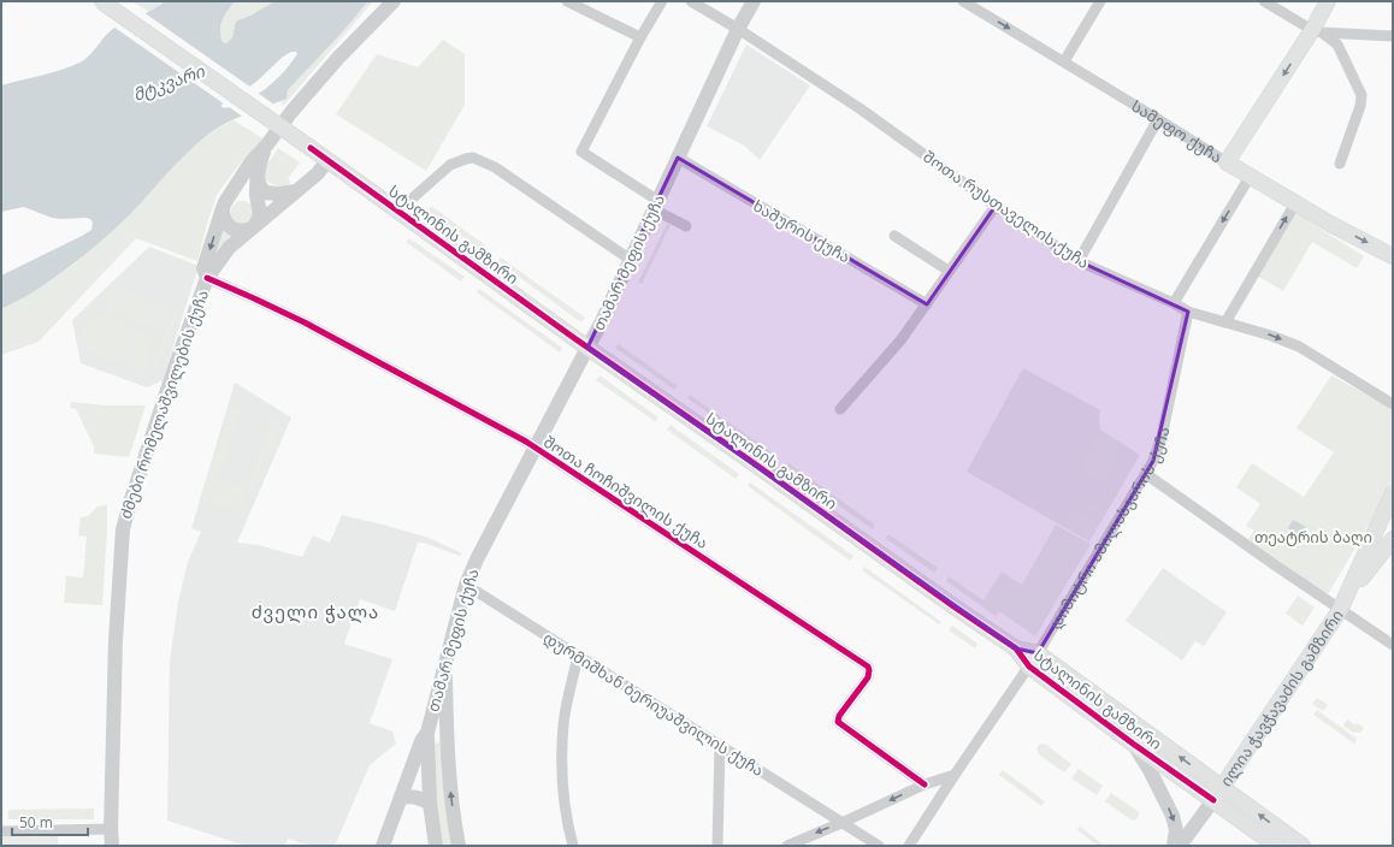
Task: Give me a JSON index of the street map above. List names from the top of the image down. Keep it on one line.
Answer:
{"streets":{"main road":["სამეფო ქუჩა","სტალინის გამზირი","ილია ჭავჭავაძის გამზირი"],"street":["შოთა რუსთაველის ქუჩა","ხაშურის ქუჩა","თამარ მეფის ქუჩა","ძმები რომელაშვილების ქუჩა","შოთა ჩოჩიშვილის ქუჩა","დიმიტრი ამილახვარის ქუჩა","დურმიშხან ბერიუაშვილის ქუჩა"]},"crossings":[["შოთა რუსთაველის ქუჩა","თამარ მეფის ქუჩა"],["შოთა რუსთაველის ქუჩა","დიმიტრი ამილახვარის ქუჩა"],["ხაშურის ქუჩა","თამარ მეფის ქუჩა"],["სტალინის გამზირი","თამარ მეფის ქუჩა"],["სტალინის გამზირი","ძმები რომელაშვილების ქუჩა"],["სტალინის გამზირი","დიმიტრი ამილახვარის ქუჩა"],["სტალინის გამზირი","ილია ჭავჭავაძის გამზირი"],["თამარ მეფის ქუჩა","შოთა ჩოჩიშვილის ქუჩა"],["თამარ მეფის ქუჩა","დურმიშხან ბერიუაშვილის ქუჩა"],["ძმები რომელაშვილების ქუჩა","შოთა ჩოჩიშვილის ქუჩა"]],"one_way":["სამეფო ქუჩა"],"districts":["ძველი ჭალა"],"water":["მტკვარი"],"parks":["თეატრის ბაღი"],"scale_bar":"50 m"}
